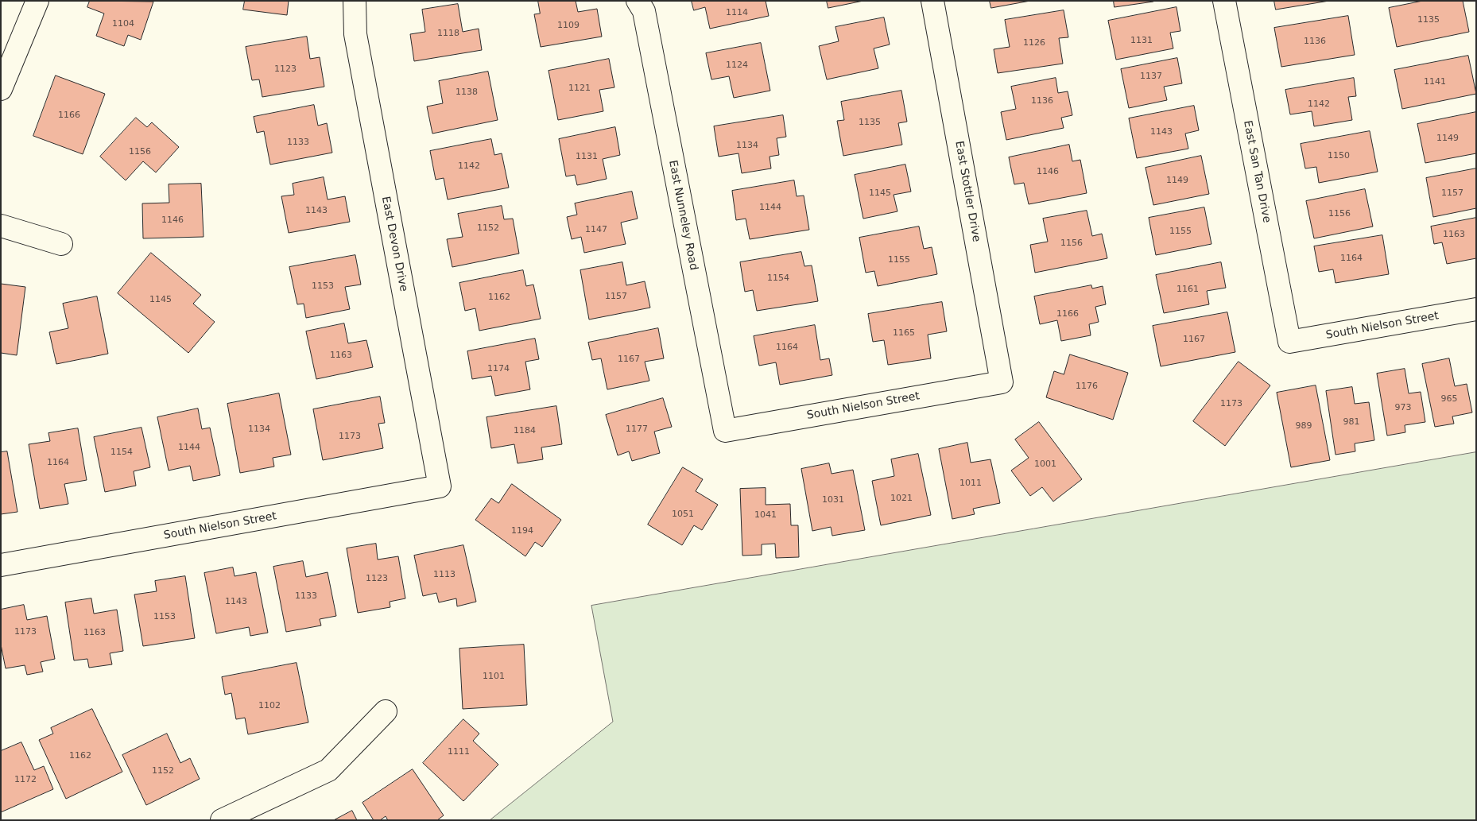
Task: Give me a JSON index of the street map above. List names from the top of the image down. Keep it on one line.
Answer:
{"streets":{"street":["East San Tan Drive","East Stottler Drive","East Nunneley Road","East Devon Drive","South Nielson Street"]},"crossings":[["East San Tan Drive","South Nielson Street"],["East Stottler Drive","South Nielson Street"],["East Nunneley Road","South Nielson Street"],["East Devon Drive","South Nielson Street"]],"house_numbers":["1114","1135","1104","1109","1118","1131","1136","1126","1124","1123","1137","1141","1121","1138","1136","1142","1166","1135","1143","1149","1133","1134","1156","1150","1131","1142","1146","1149","1145","1157","1144","1143","1156","1146","1152","1147","1155","1163","1156","1164","1155","1154","1153","1161","1157","1162","1145","1166","1165","1167","1164","1163","1167","1174","1176","965","1173","973","981","989","1134","1177","1184","1173","1144","1154","1164","1001","1011","1021","1031","1051","1041","1194","1113","1123","1133","1143","1153","1173","1163","1101","1102","1111","1162","1152","1172"]}
